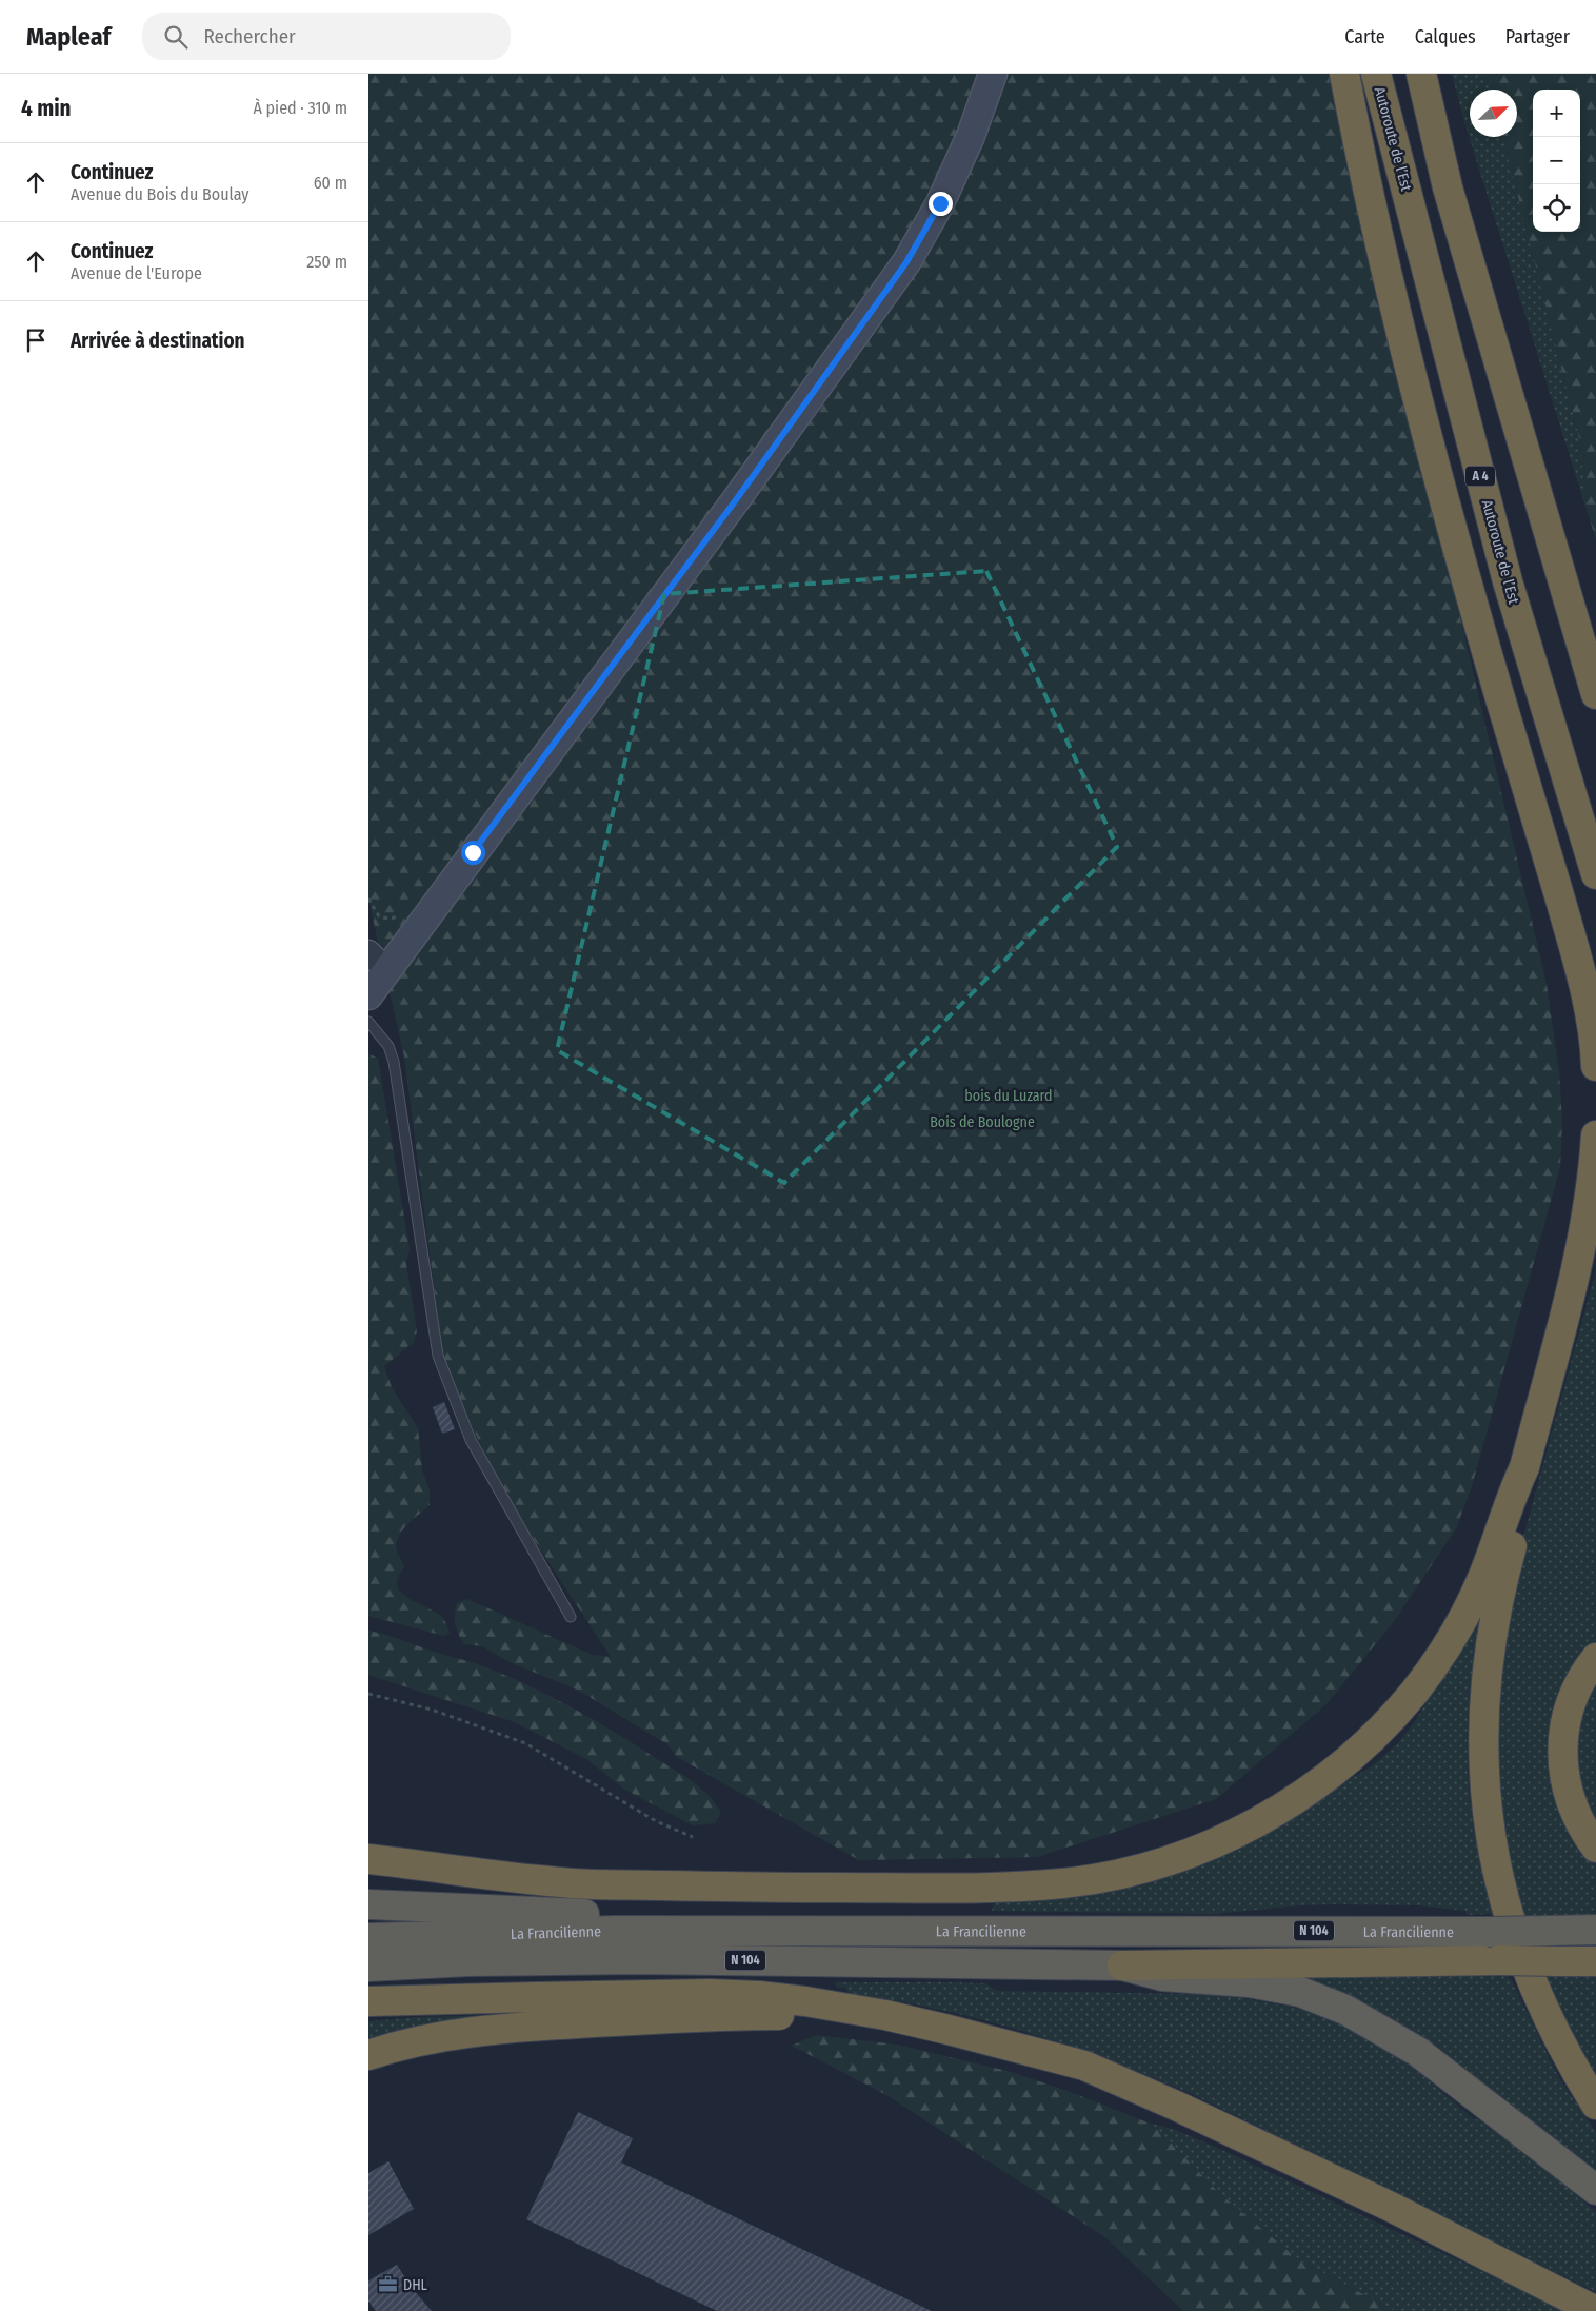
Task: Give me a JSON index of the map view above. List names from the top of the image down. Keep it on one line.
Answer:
{"streets":{"highway":["Autoroute de l’Est","A 4","La Francilienne","N 104"]},"parks":["bois du Luzard","Bois de Boulogne"],"places":{"office":["DHL"]},"north":"top right","page":{"header":"Mapleaf","search":"Rechercher","nav":["Carte","Calques","Partager"],"heading":["4 min","À pied · 310 m"],"map_buttons":["+","−"],"list":[["Continuez","Avenue du Bois du Boulay","60 m"],["Continuez","Avenue de l'Europe","250 m"],"Arrivée à destination"]}}
